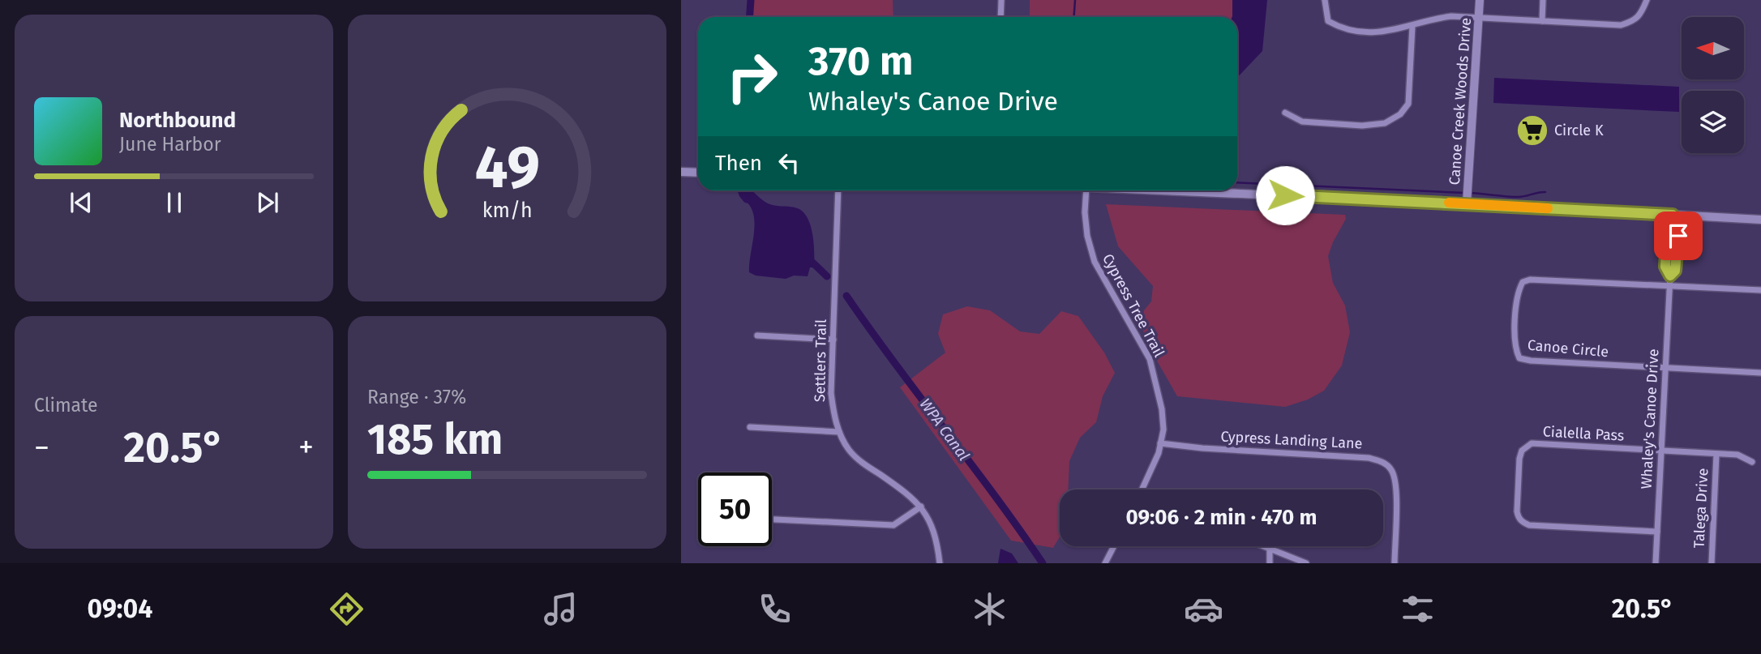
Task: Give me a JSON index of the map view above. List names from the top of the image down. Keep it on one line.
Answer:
{"streets":{"street":["Canoe Creek Woods Drive","Cypress Tree Trail","Canoe Circle","Settlers Trail","Whaley's Canoe Drive","Cialella Pass","Cypress Landing Lane","Talega Drive"]},"crossings":[["Cypress Tree Trail","Cypress Landing Lane"],["Canoe Circle","Whaley's Canoe Drive"],["Whaley's Canoe Drive","Cialella Pass"],["Cialella Pass","Talega Drive"]],"water":["WPA Canal"],"places":{"supermarket":["Circle K"]},"north":"left","page":{"turn":["370 m","Whaley's Canoe Drive"],"song":["Northbound","June Harbor"],"then":"Then","tile":["Climate",["Range · 37%","185 km"]],"heat":["−","20.5°","+"],"limit":"50","trip":"09:06 · 2 min · 470 m","tabs":["09:04","20.5°"],"gauge":["49","km/h"]}}
